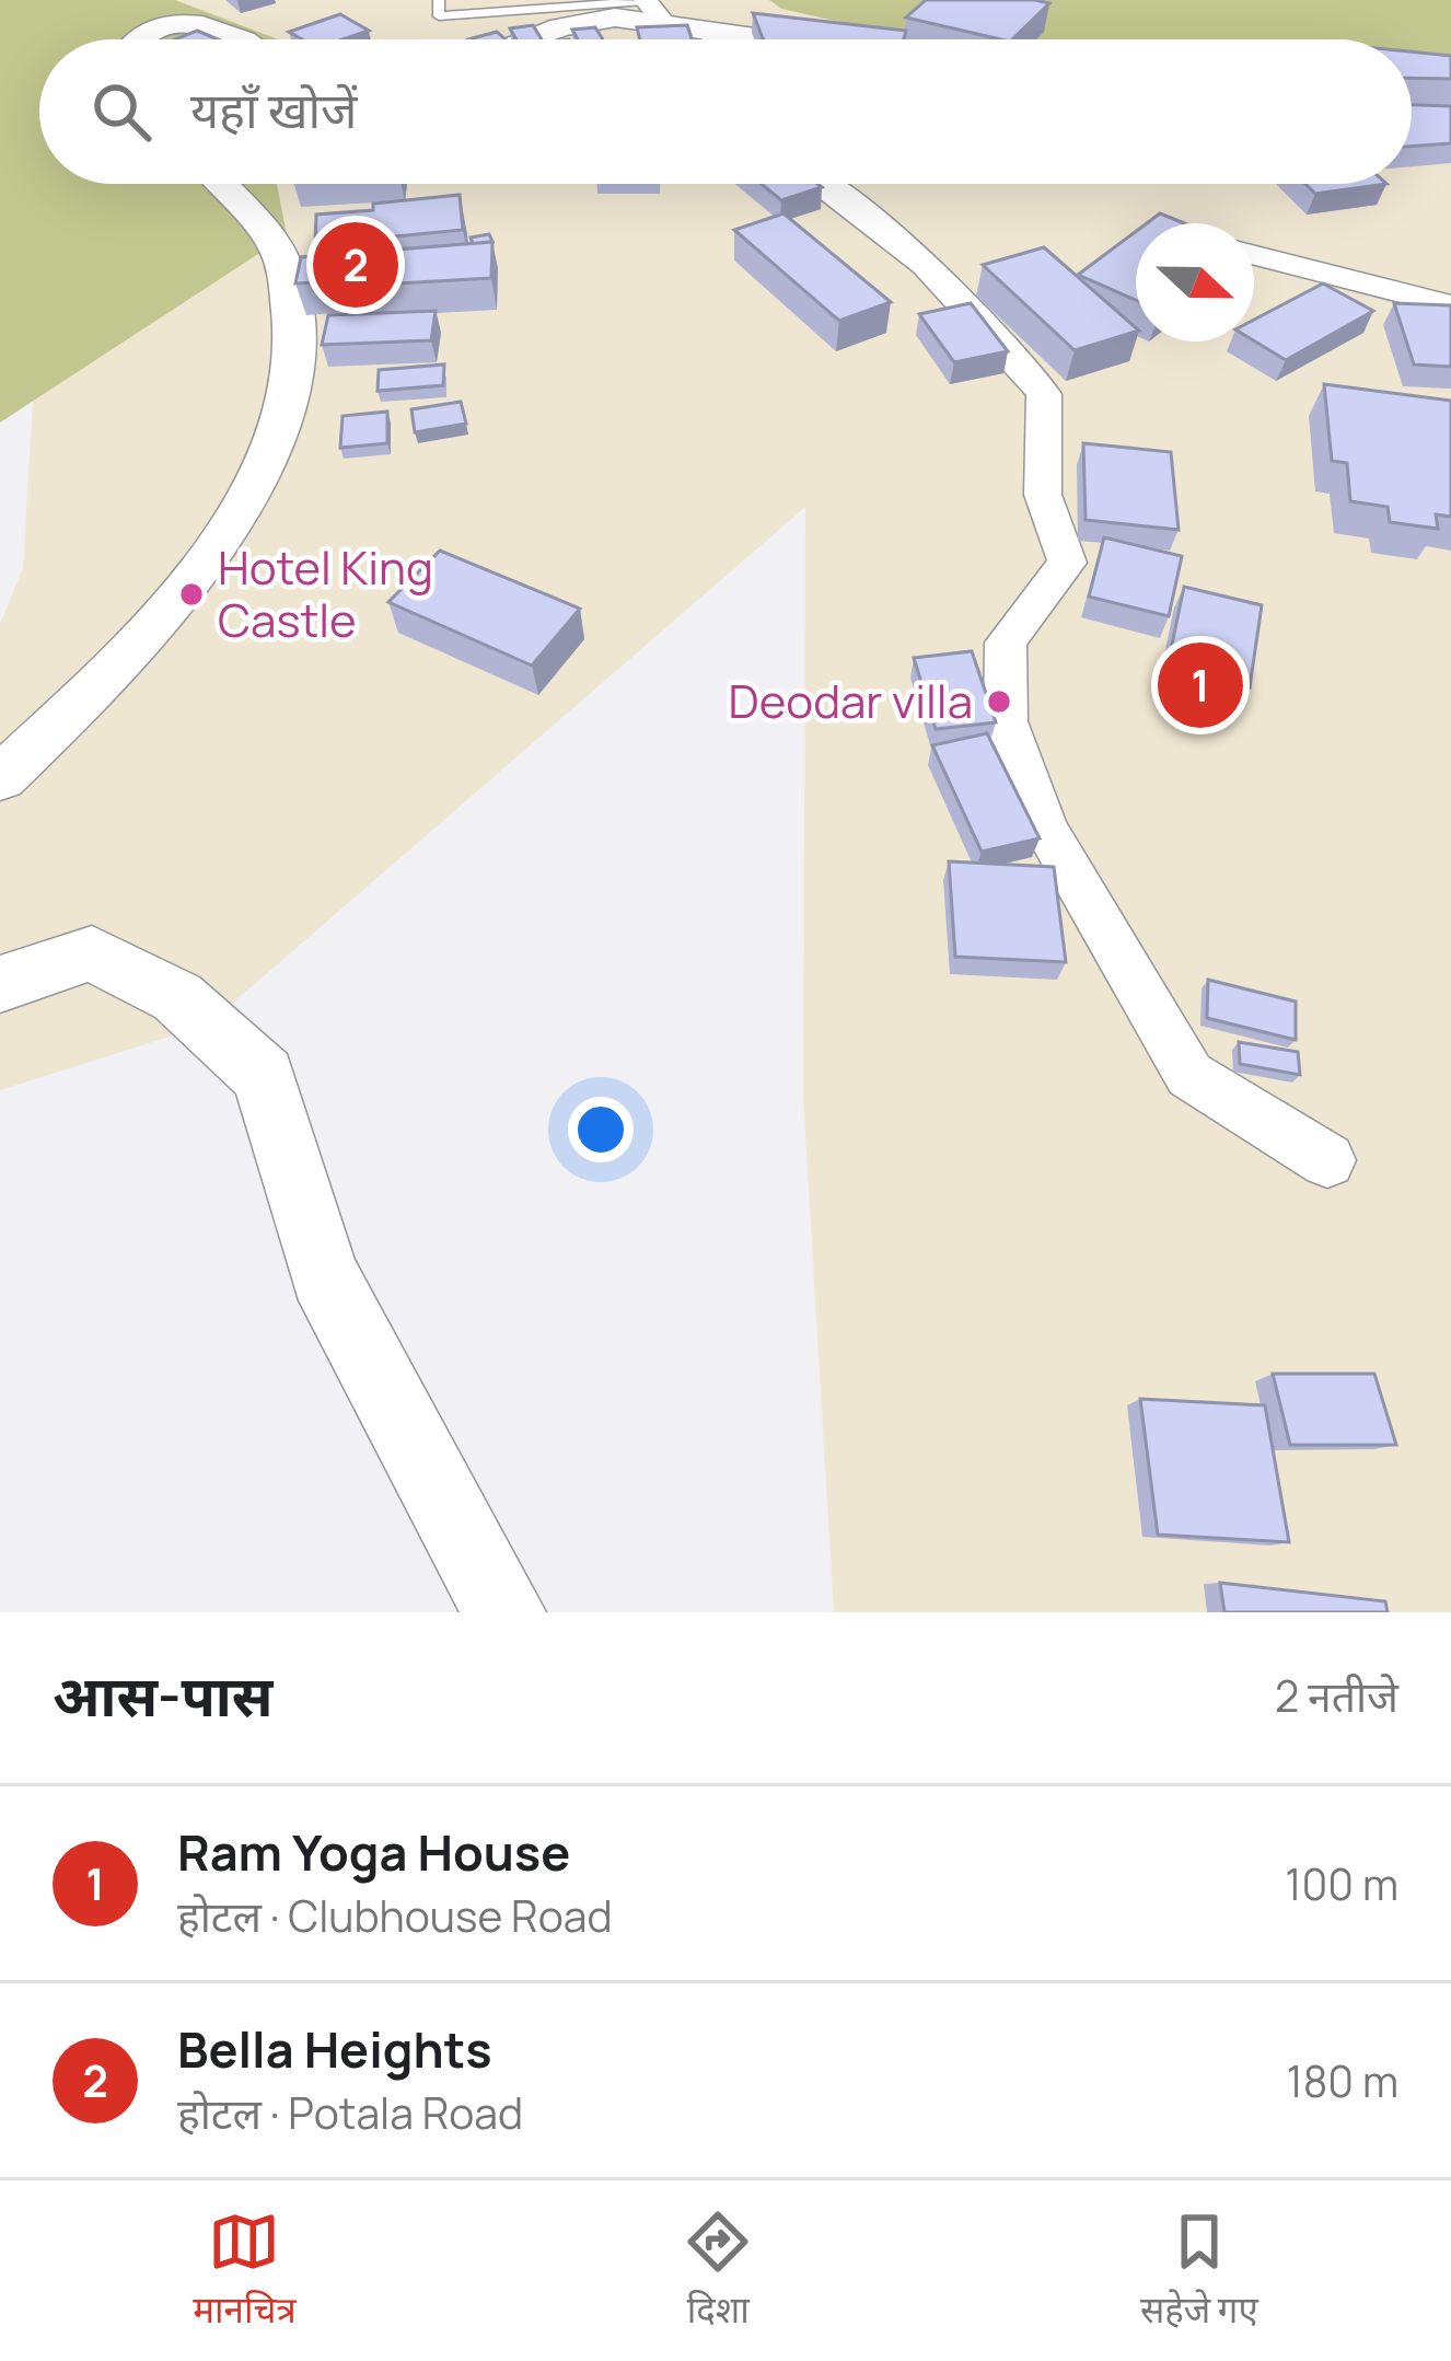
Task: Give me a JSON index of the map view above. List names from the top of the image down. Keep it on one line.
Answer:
{"places":["Hotel King Castle","Deodar villa"],"north":"right","page":{"search":"यहाँ खोजें","pins":["2","1"],"heading":["आस-पास","2 नतीजे"],"list":[{"mark":"1","name":"Ram Yoga House","note":"होटल · Clubhouse Road","value":"100 m"},{"mark":"2","name":"Bella Heights","note":"होटल · Potala Road","value":"180 m"}],"nav":["मानचित्र","दिशा","सहेजे गए"]}}
